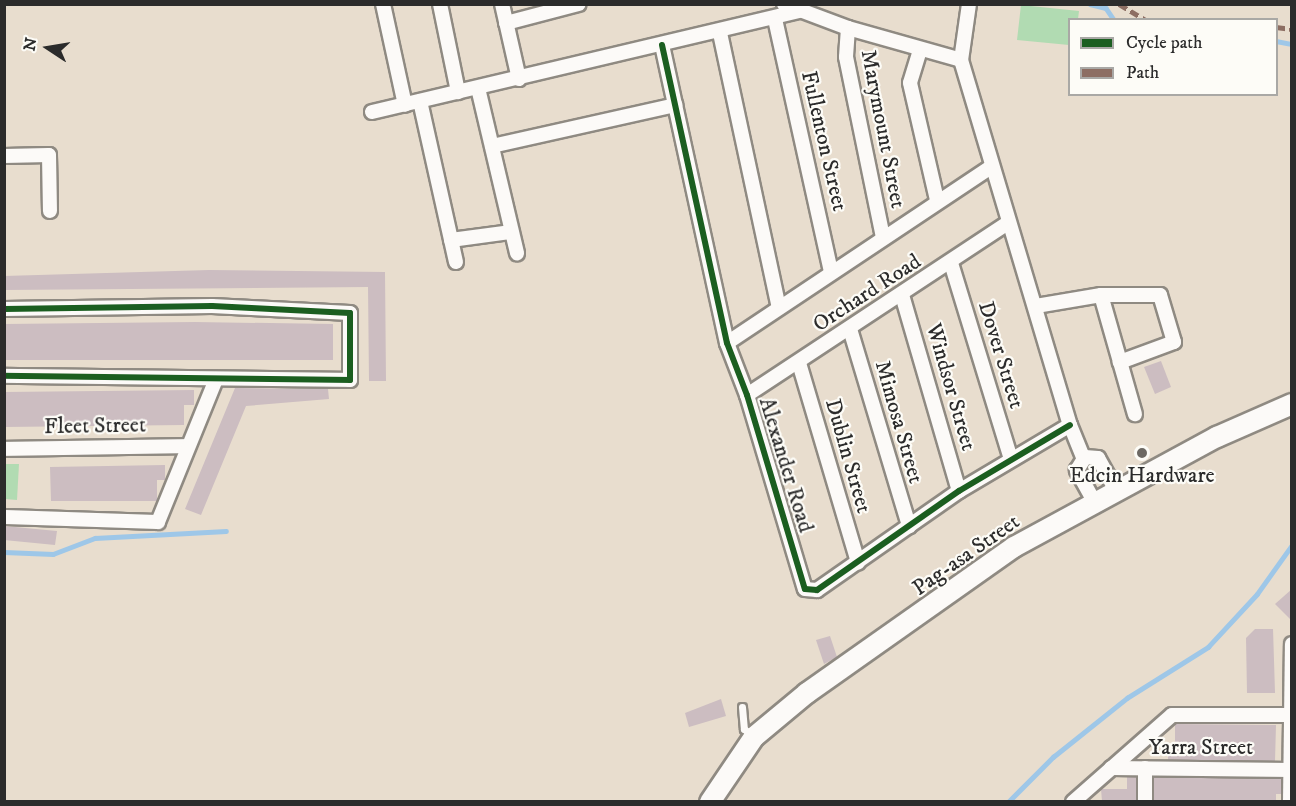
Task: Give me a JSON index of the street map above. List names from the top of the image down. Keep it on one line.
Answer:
{"streets":{"street":["Marymount Street","Fullenton Street","Orchard Road","Dover Street","Windsor Street","Mimosa Street","Fleet Street","Dublin Street","Alexander Road","Pag-asa Street","Yarra Street"]},"crossings":[["Orchard Road","Dover Street"],["Orchard Road","Windsor Street"],["Orchard Road","Mimosa Street"],["Orchard Road","Dublin Street"],["Orchard Road","Alexander Road"],["Dover Street","Alexander Road"],["Windsor Street","Alexander Road"],["Mimosa Street","Alexander Road"],["Dublin Street","Alexander Road"]],"places":["Edcin Hardware"],"legend":["Cycle path","Path"],"north":"left"}
